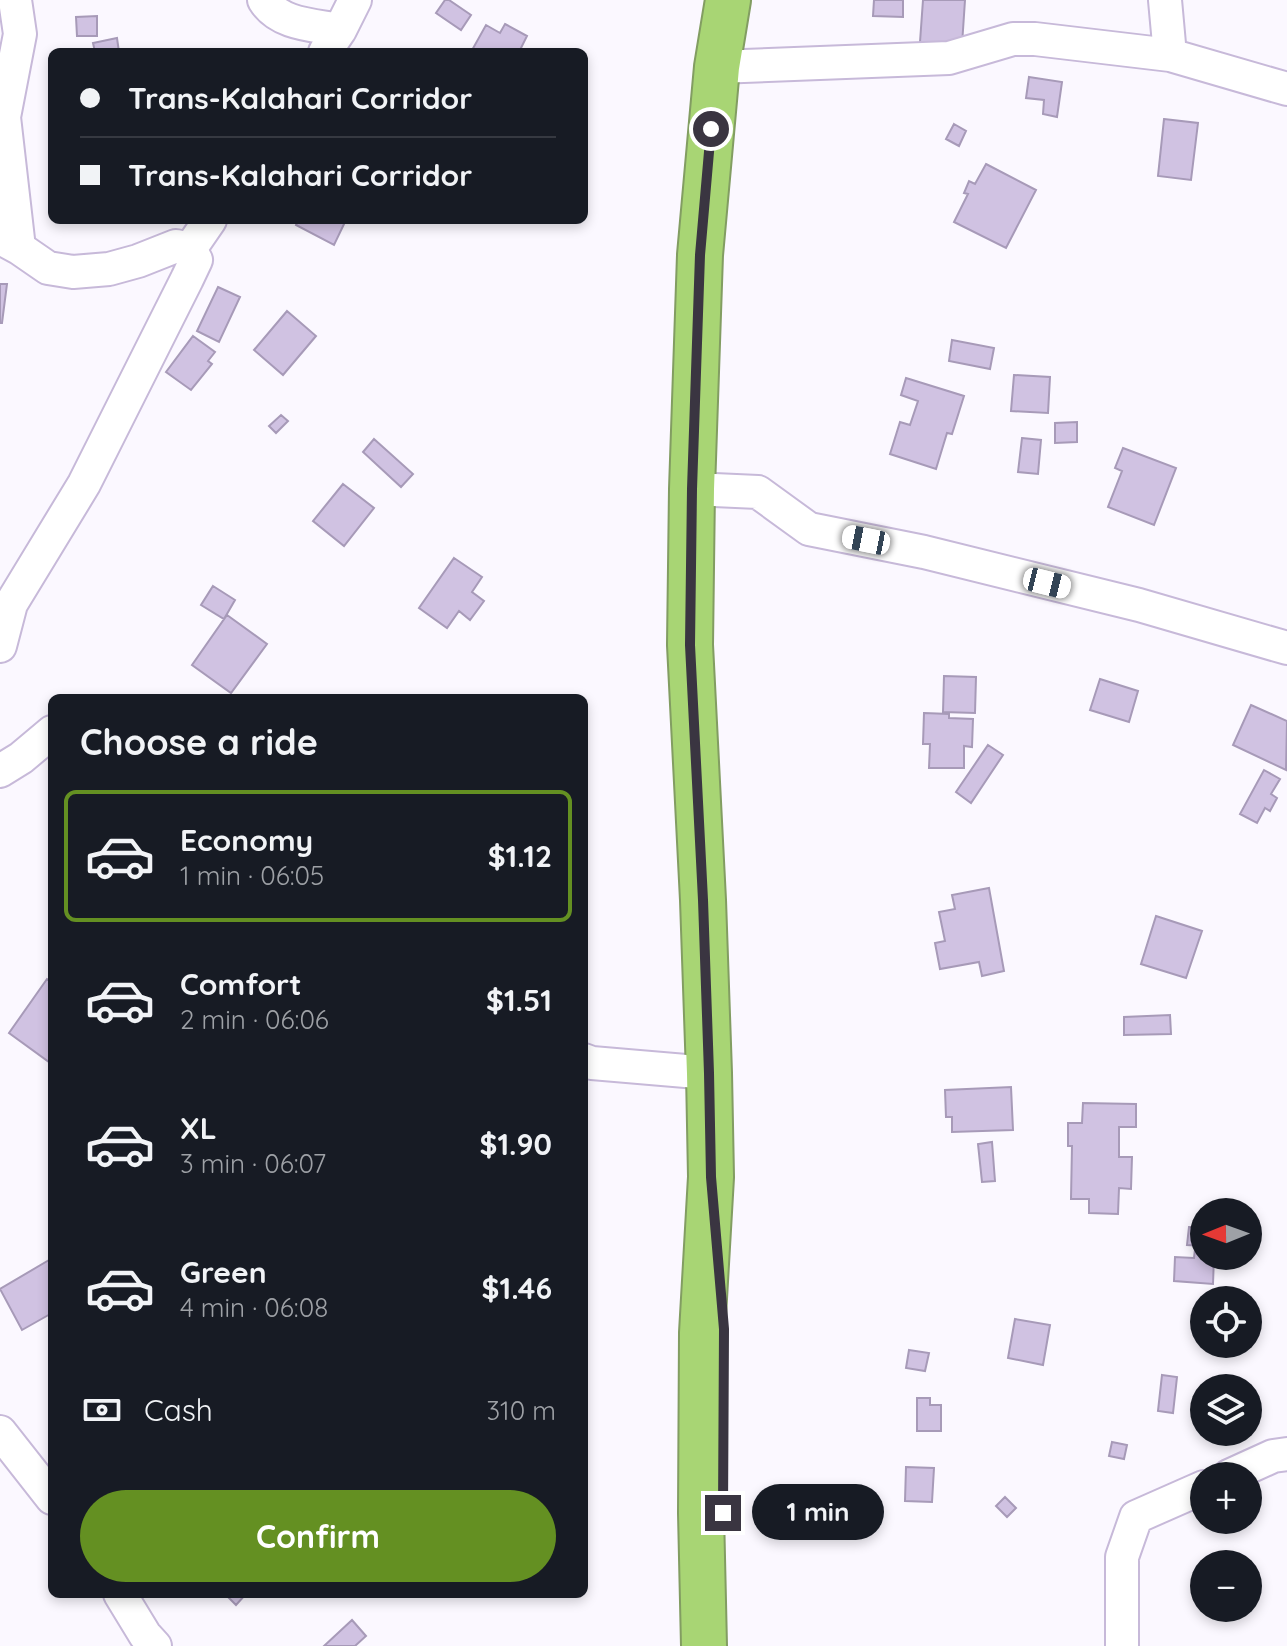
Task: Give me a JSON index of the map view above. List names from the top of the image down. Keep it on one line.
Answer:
{"north":"left","page":{"banner":["Trans-Kalahari Corridor","Trans-Kalahari Corridor"],"heading":"Choose a ride","list":[{"name":"Economy","note":"1 min · 06:05","value":"$1.12"},{"name":"Comfort","note":"2 min · 06:06","value":"$1.51"},{"name":"XL","note":"3 min · 06:07","value":"$1.90"},{"name":"Green","note":"4 min · 06:08","value":"$1.46"}],"map_buttons":["+","−"],"pay":["Cash","310 m"],"buttons":"Confirm","bubble":"1 min"}}
